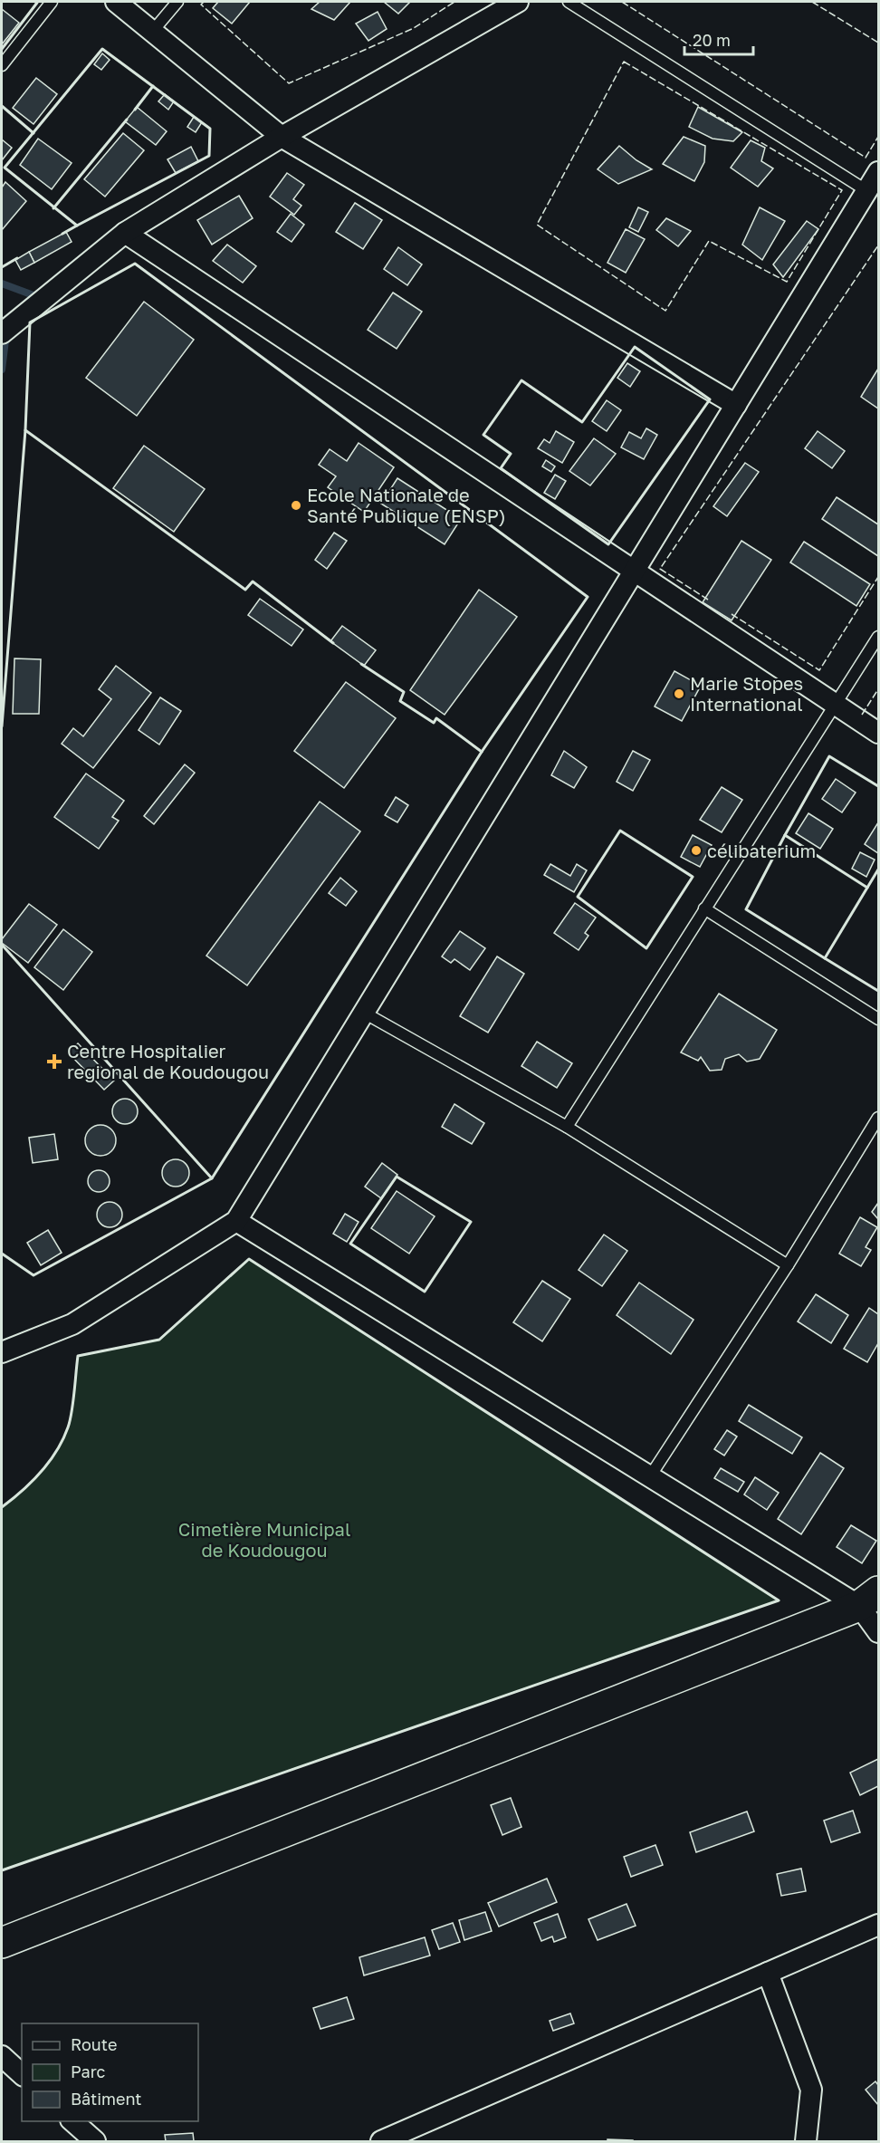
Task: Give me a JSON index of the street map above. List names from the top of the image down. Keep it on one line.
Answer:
{"parks":["Cimetière Municipal de Koudougou"],"places":{"other":["Ecole Nationale de Santé Publique (ENSP)","Marie Stopes International","célibaterium"],"health":["Centre Hospitalier regional de Koudougou"]},"legend":["Route","Parc","Bâtiment"],"scale_bar":"20 m"}
